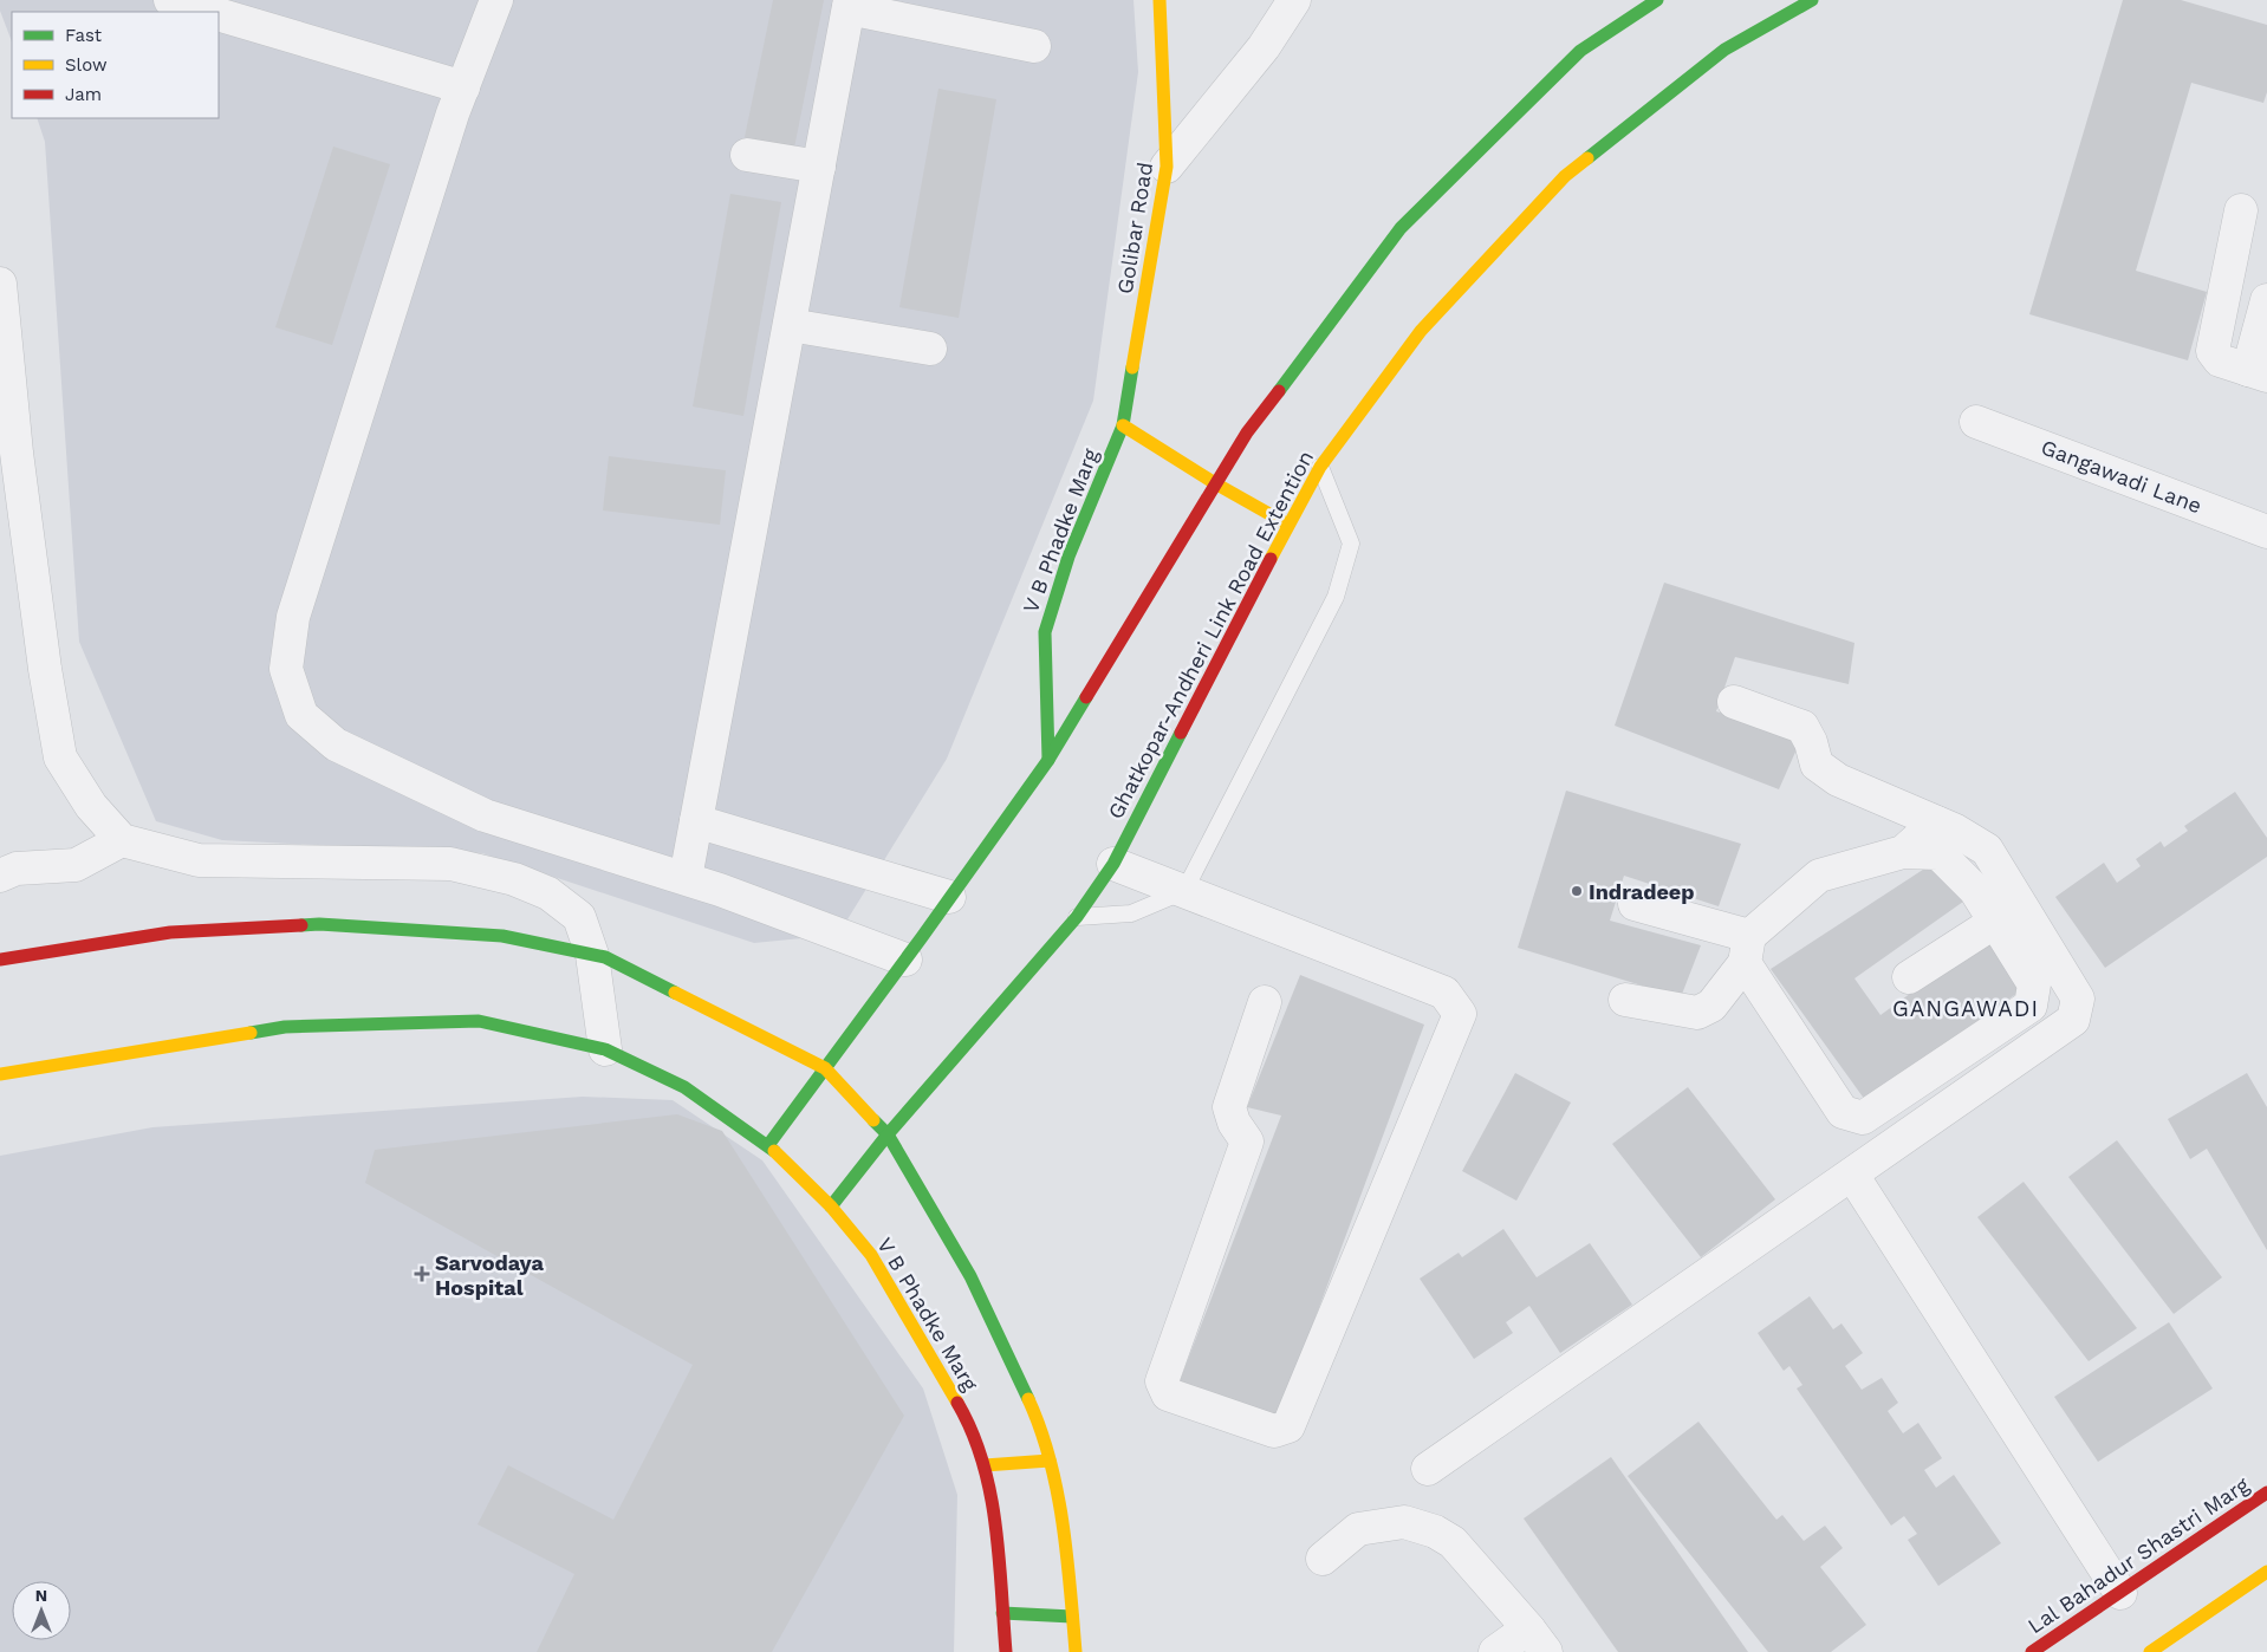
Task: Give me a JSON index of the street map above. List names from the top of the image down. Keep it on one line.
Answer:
{"streets":{"main road":["Golibar Road","V B Phadke Marg","Ghatkopar-Andheri Link Road Extention","Lal Bahadur Shastri Marg"],"street":["Gangawadi Lane"]},"crossings":[["Golibar Road","V B Phadke Marg"],["V B Phadke Marg","Ghatkopar-Andheri Link Road Extention"]],"districts":["GANGAWADI"],"places":{"other":["Indradeep"],"health":["Sarvodaya Hospital"]},"legend":["Fast","Slow","Jam"],"north":"top"}
